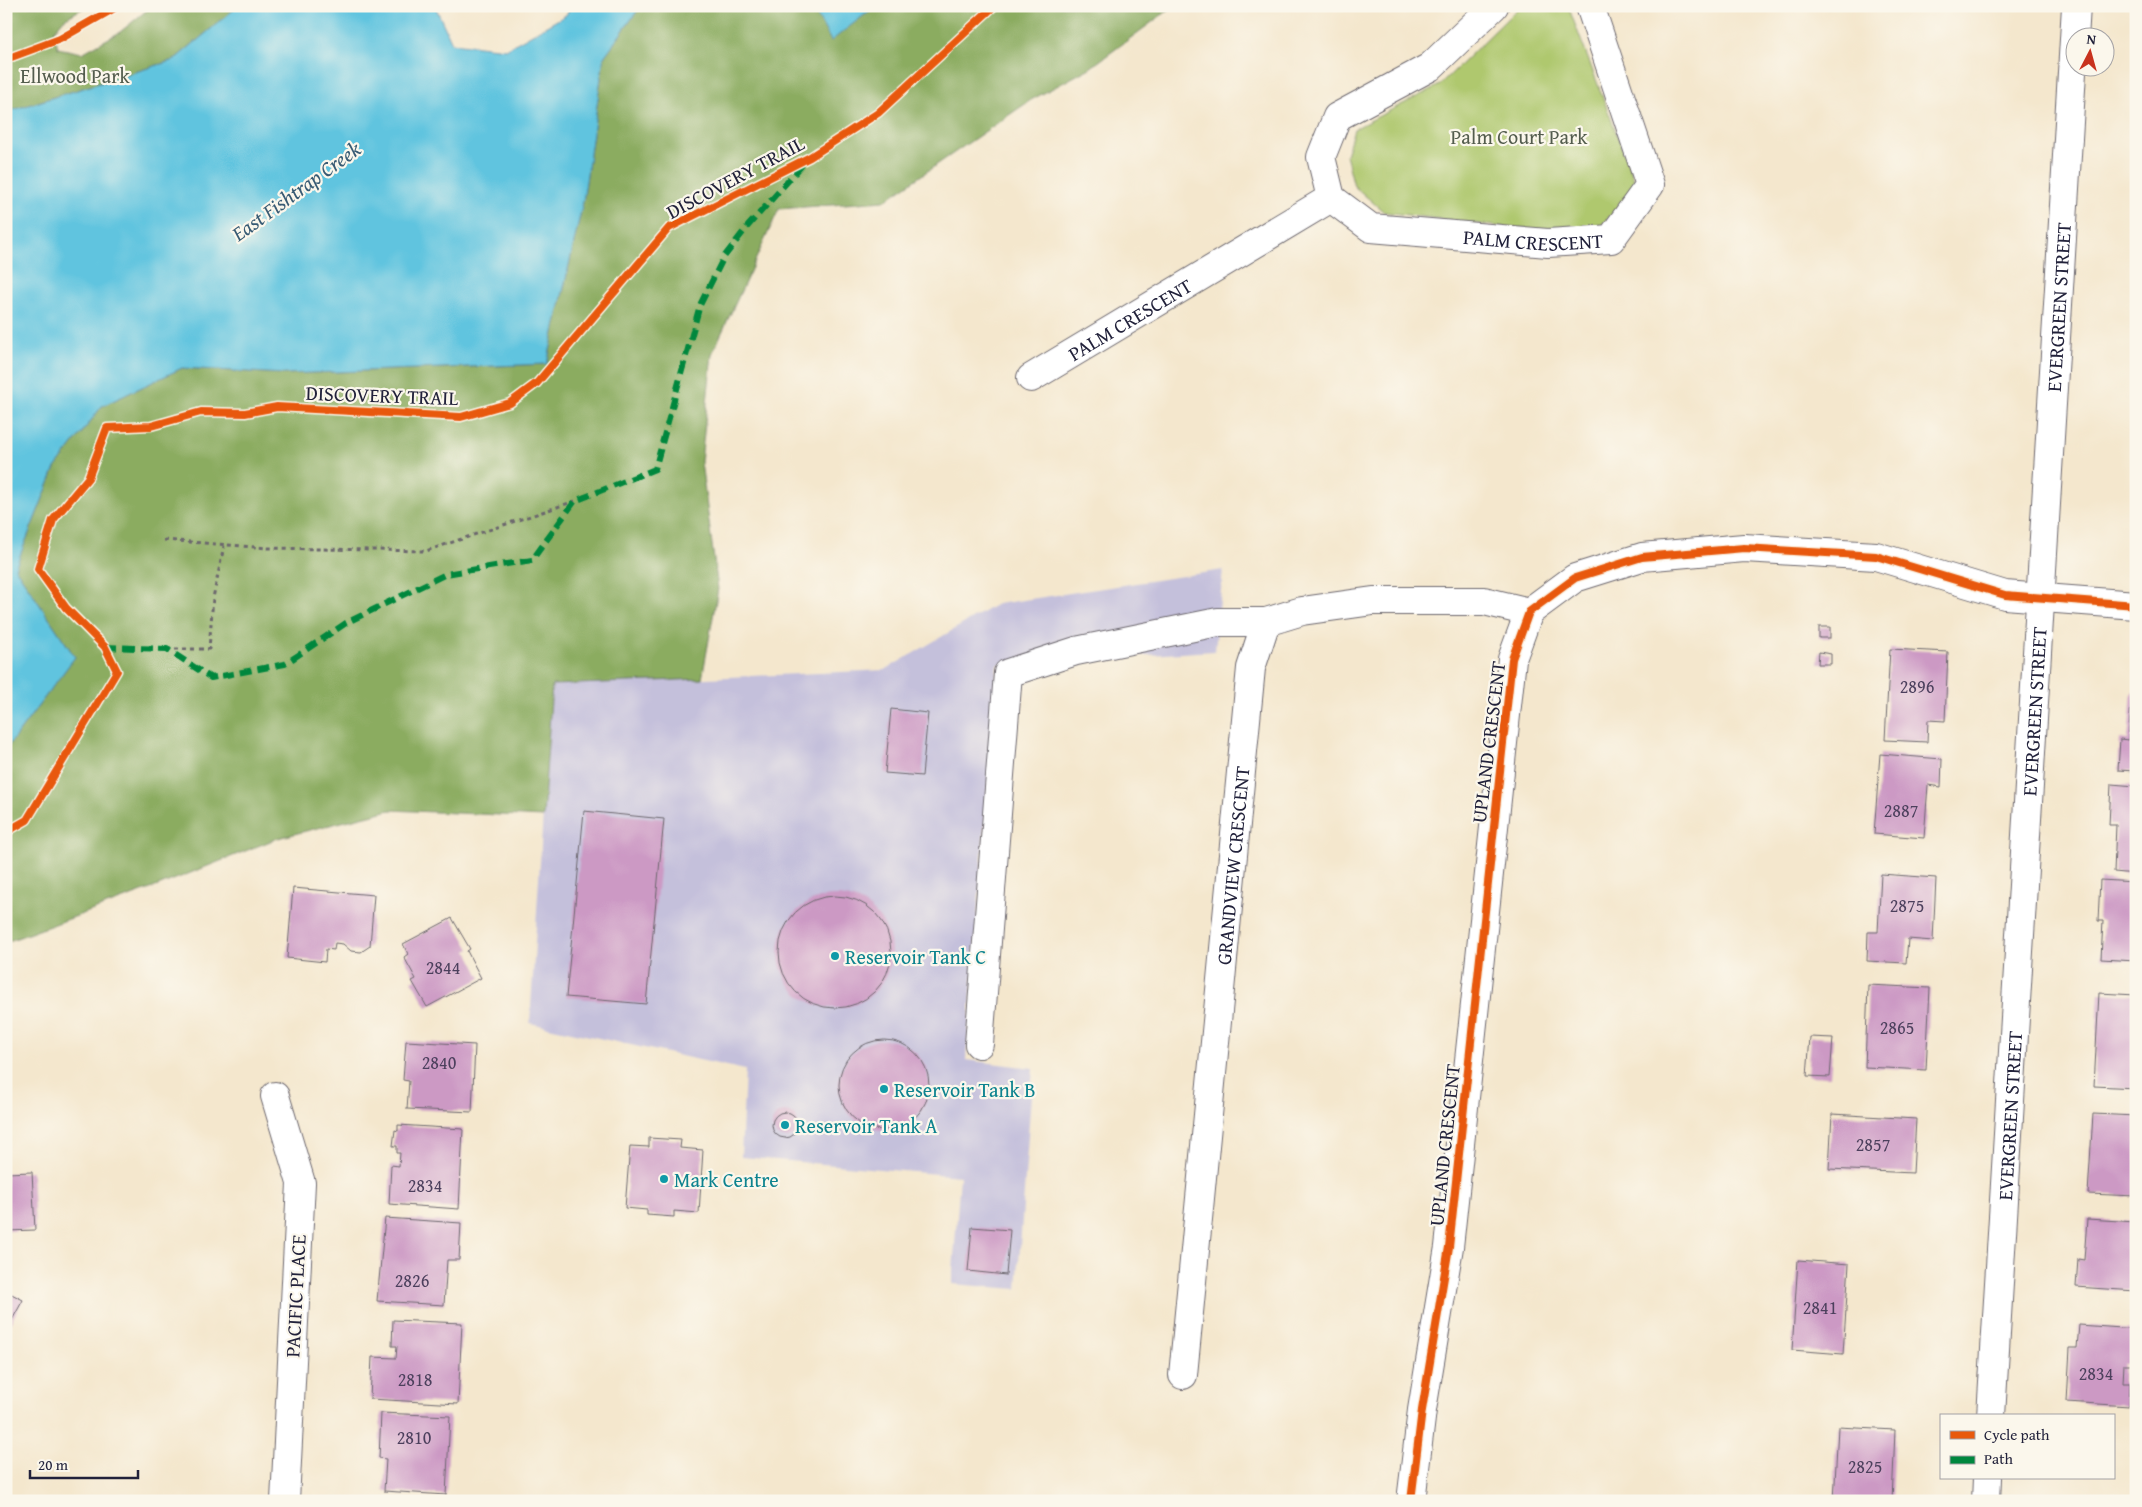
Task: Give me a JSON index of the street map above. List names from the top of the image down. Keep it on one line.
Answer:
{"streets":{"street":["PALM CRESCENT","EVERGREEN STREET","UPLAND CRESCENT","GRANDVIEW CRESCENT","PACIFIC PLACE"],"cycle path":["DISCOVERY TRAIL"]},"water":["East Fishtrap Creek"],"parks":["Ellwood Park","Palm Court Park"],"places":["Reservoir Tank C","Reservoir Tank B","Reservoir Tank A","Mark Centre"],"house_numbers":["2896","2887","2875","2844","2865","2840","2857","2834","2826","2841","2834","2818","2810","2825"],"legend":["Cycle path","Path"],"scale_bar":"20 m","north":"top"}
